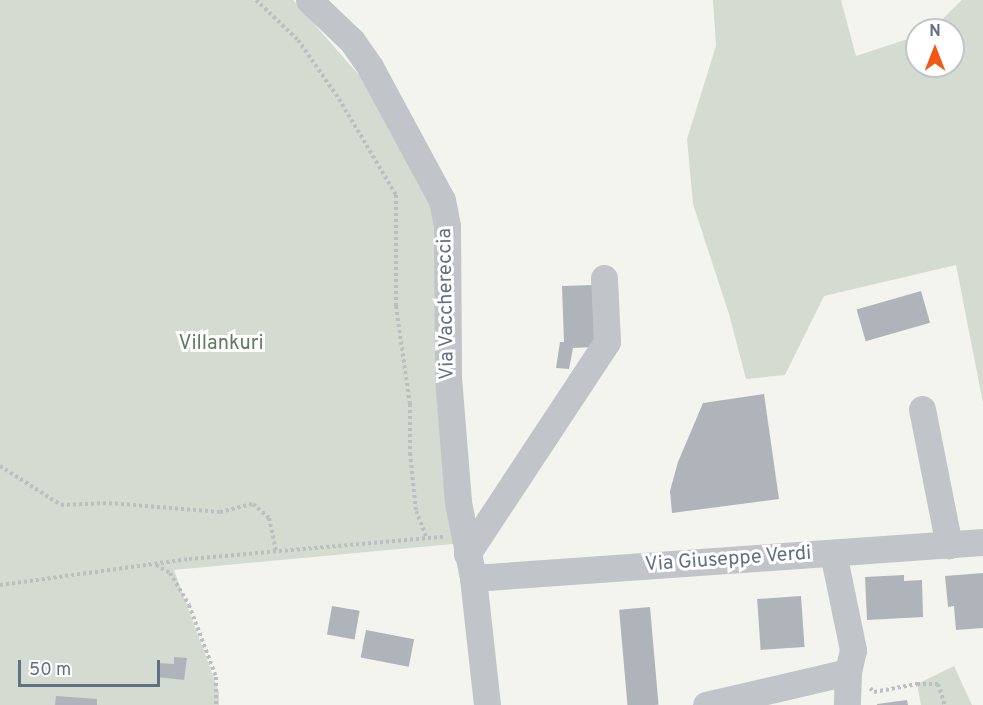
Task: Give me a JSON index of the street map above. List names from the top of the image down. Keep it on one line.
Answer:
{"streets":{"street":["Via Vacchereccia","Via Giuseppe Verdi"]},"crossings":[["Via Vacchereccia","Via Giuseppe Verdi"]],"parks":["Villankuri"],"scale_bar":"50 m","north":"top"}
